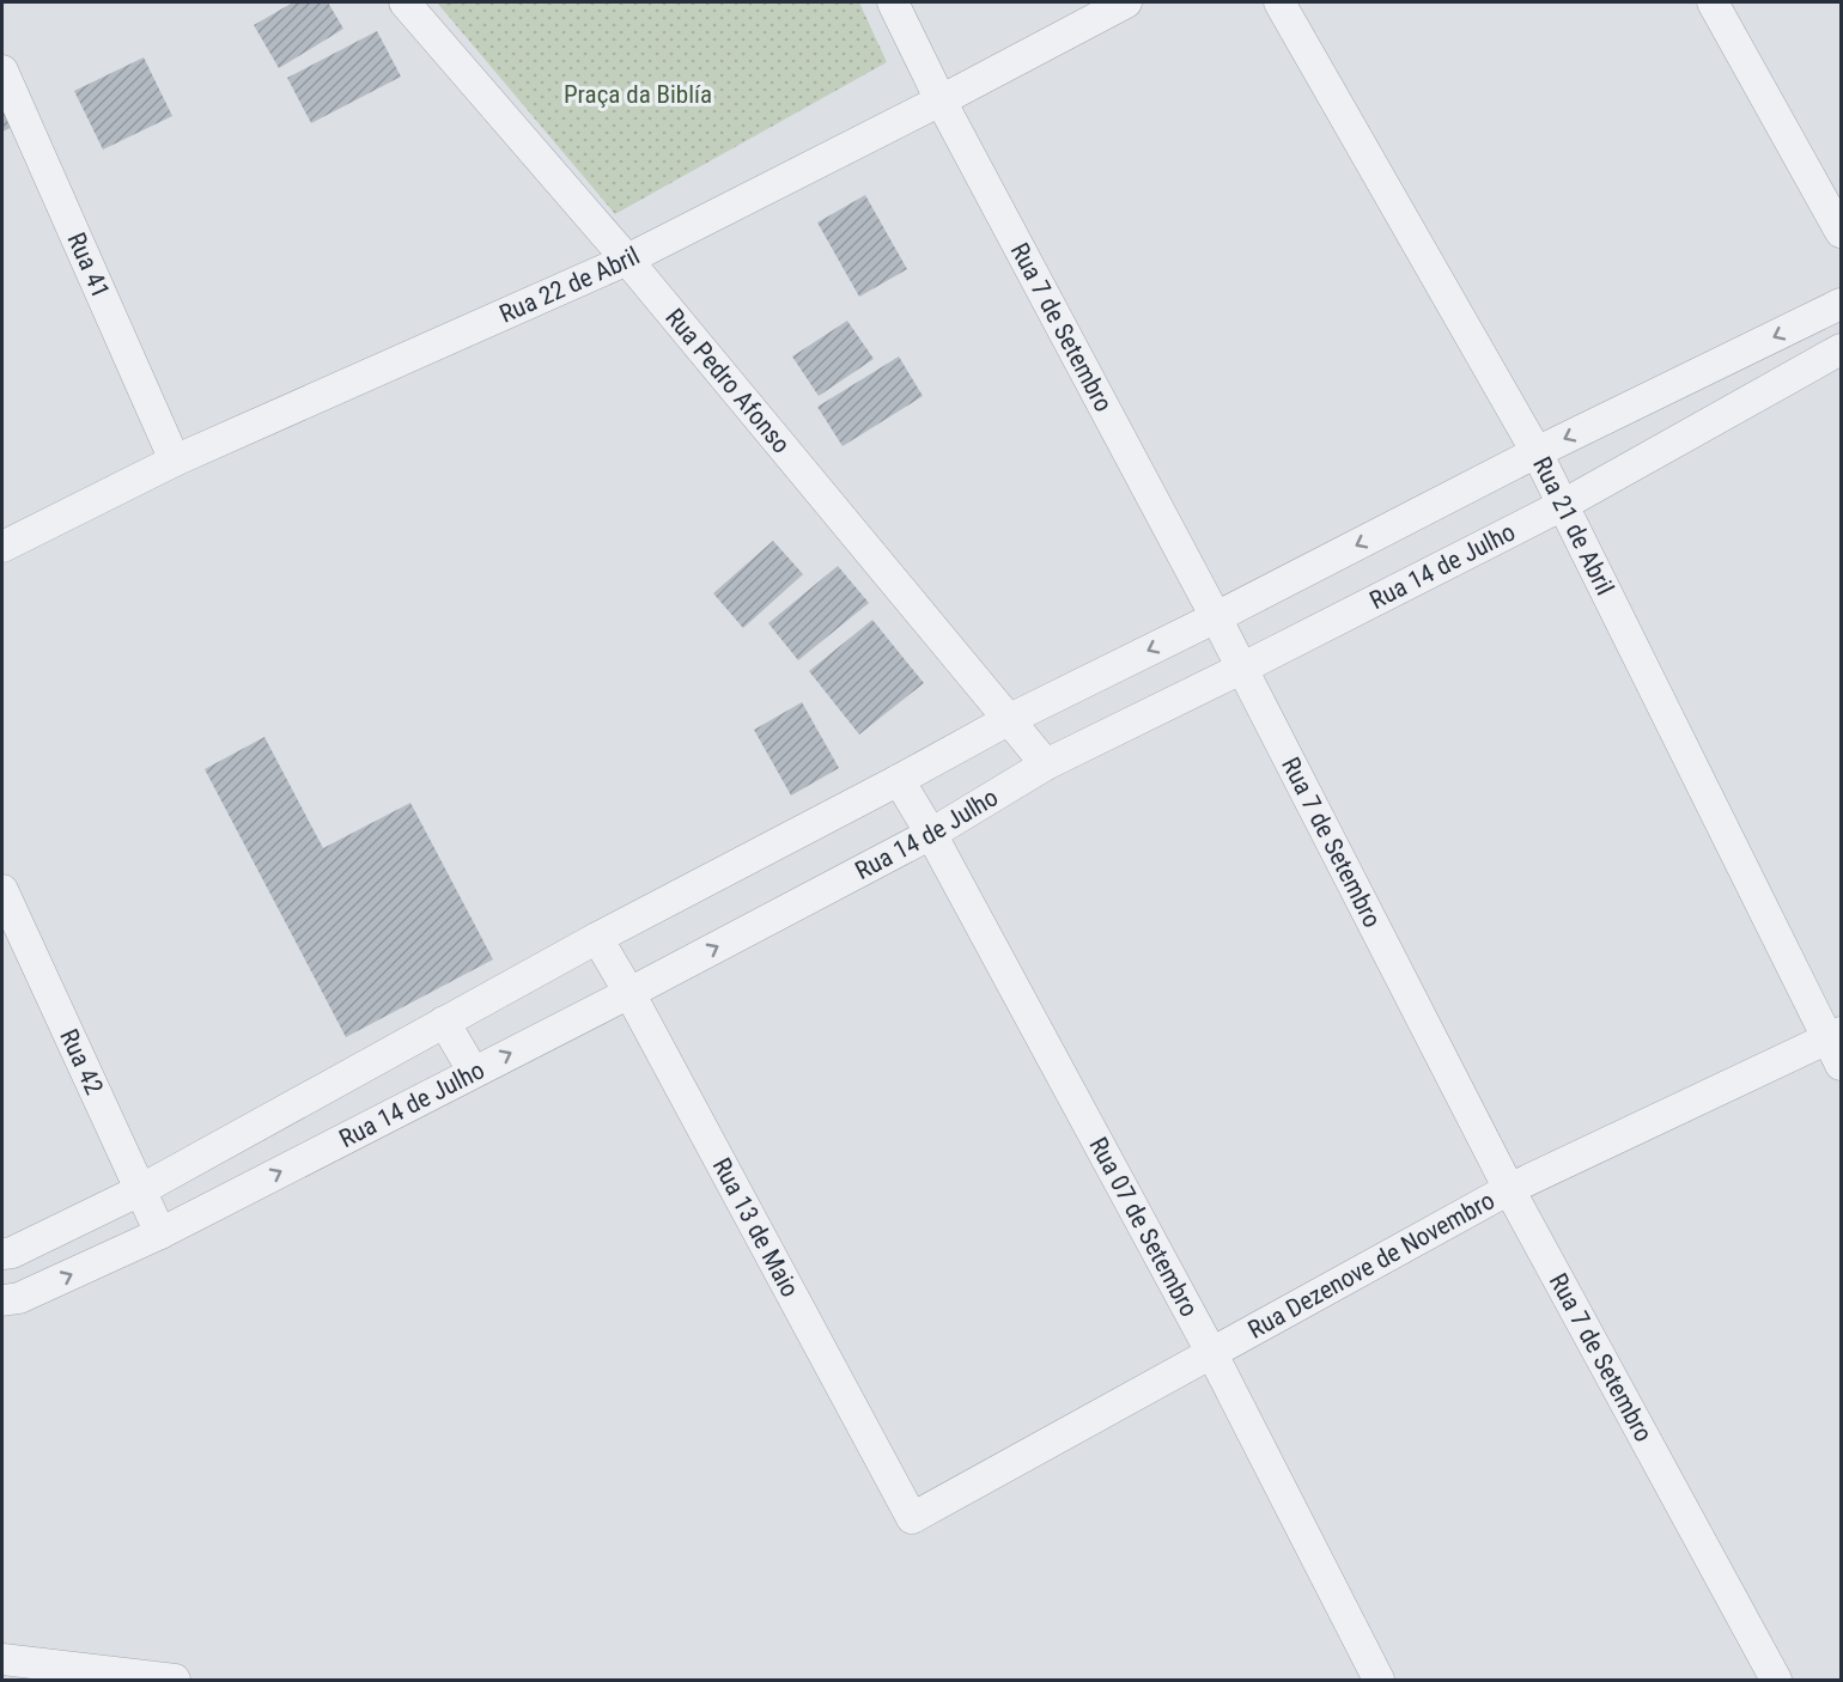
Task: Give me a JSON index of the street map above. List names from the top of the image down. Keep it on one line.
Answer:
{"streets":{"street":["Rua 41","Rua 22 de Abril","Rua 7 de Setembro","Rua Pedro Afonso","Rua 21 de Abril","Rua 14 de Julho","Rua 42","Rua 13 de Maio","Rua 07 de Setembro","Rua Dezenove de Novembro"]},"crossings":[["Rua 41","Rua 22 de Abril"],["Rua 22 de Abril","Rua 7 de Setembro"],["Rua 22 de Abril","Rua Pedro Afonso"],["Rua 7 de Setembro","Rua 14 de Julho"],["Rua 7 de Setembro","Rua Dezenove de Novembro"],["Rua Pedro Afonso","Rua 14 de Julho"],["Rua 21 de Abril","Rua 14 de Julho"],["Rua 21 de Abril","Rua Dezenove de Novembro"],["Rua 14 de Julho","Rua 42"],["Rua 14 de Julho","Rua 13 de Maio"],["Rua 14 de Julho","Rua 07 de Setembro"],["Rua 13 de Maio","Rua Dezenove de Novembro"],["Rua 07 de Setembro","Rua Dezenove de Novembro"]],"parks":["Praça da Biblía"]}
